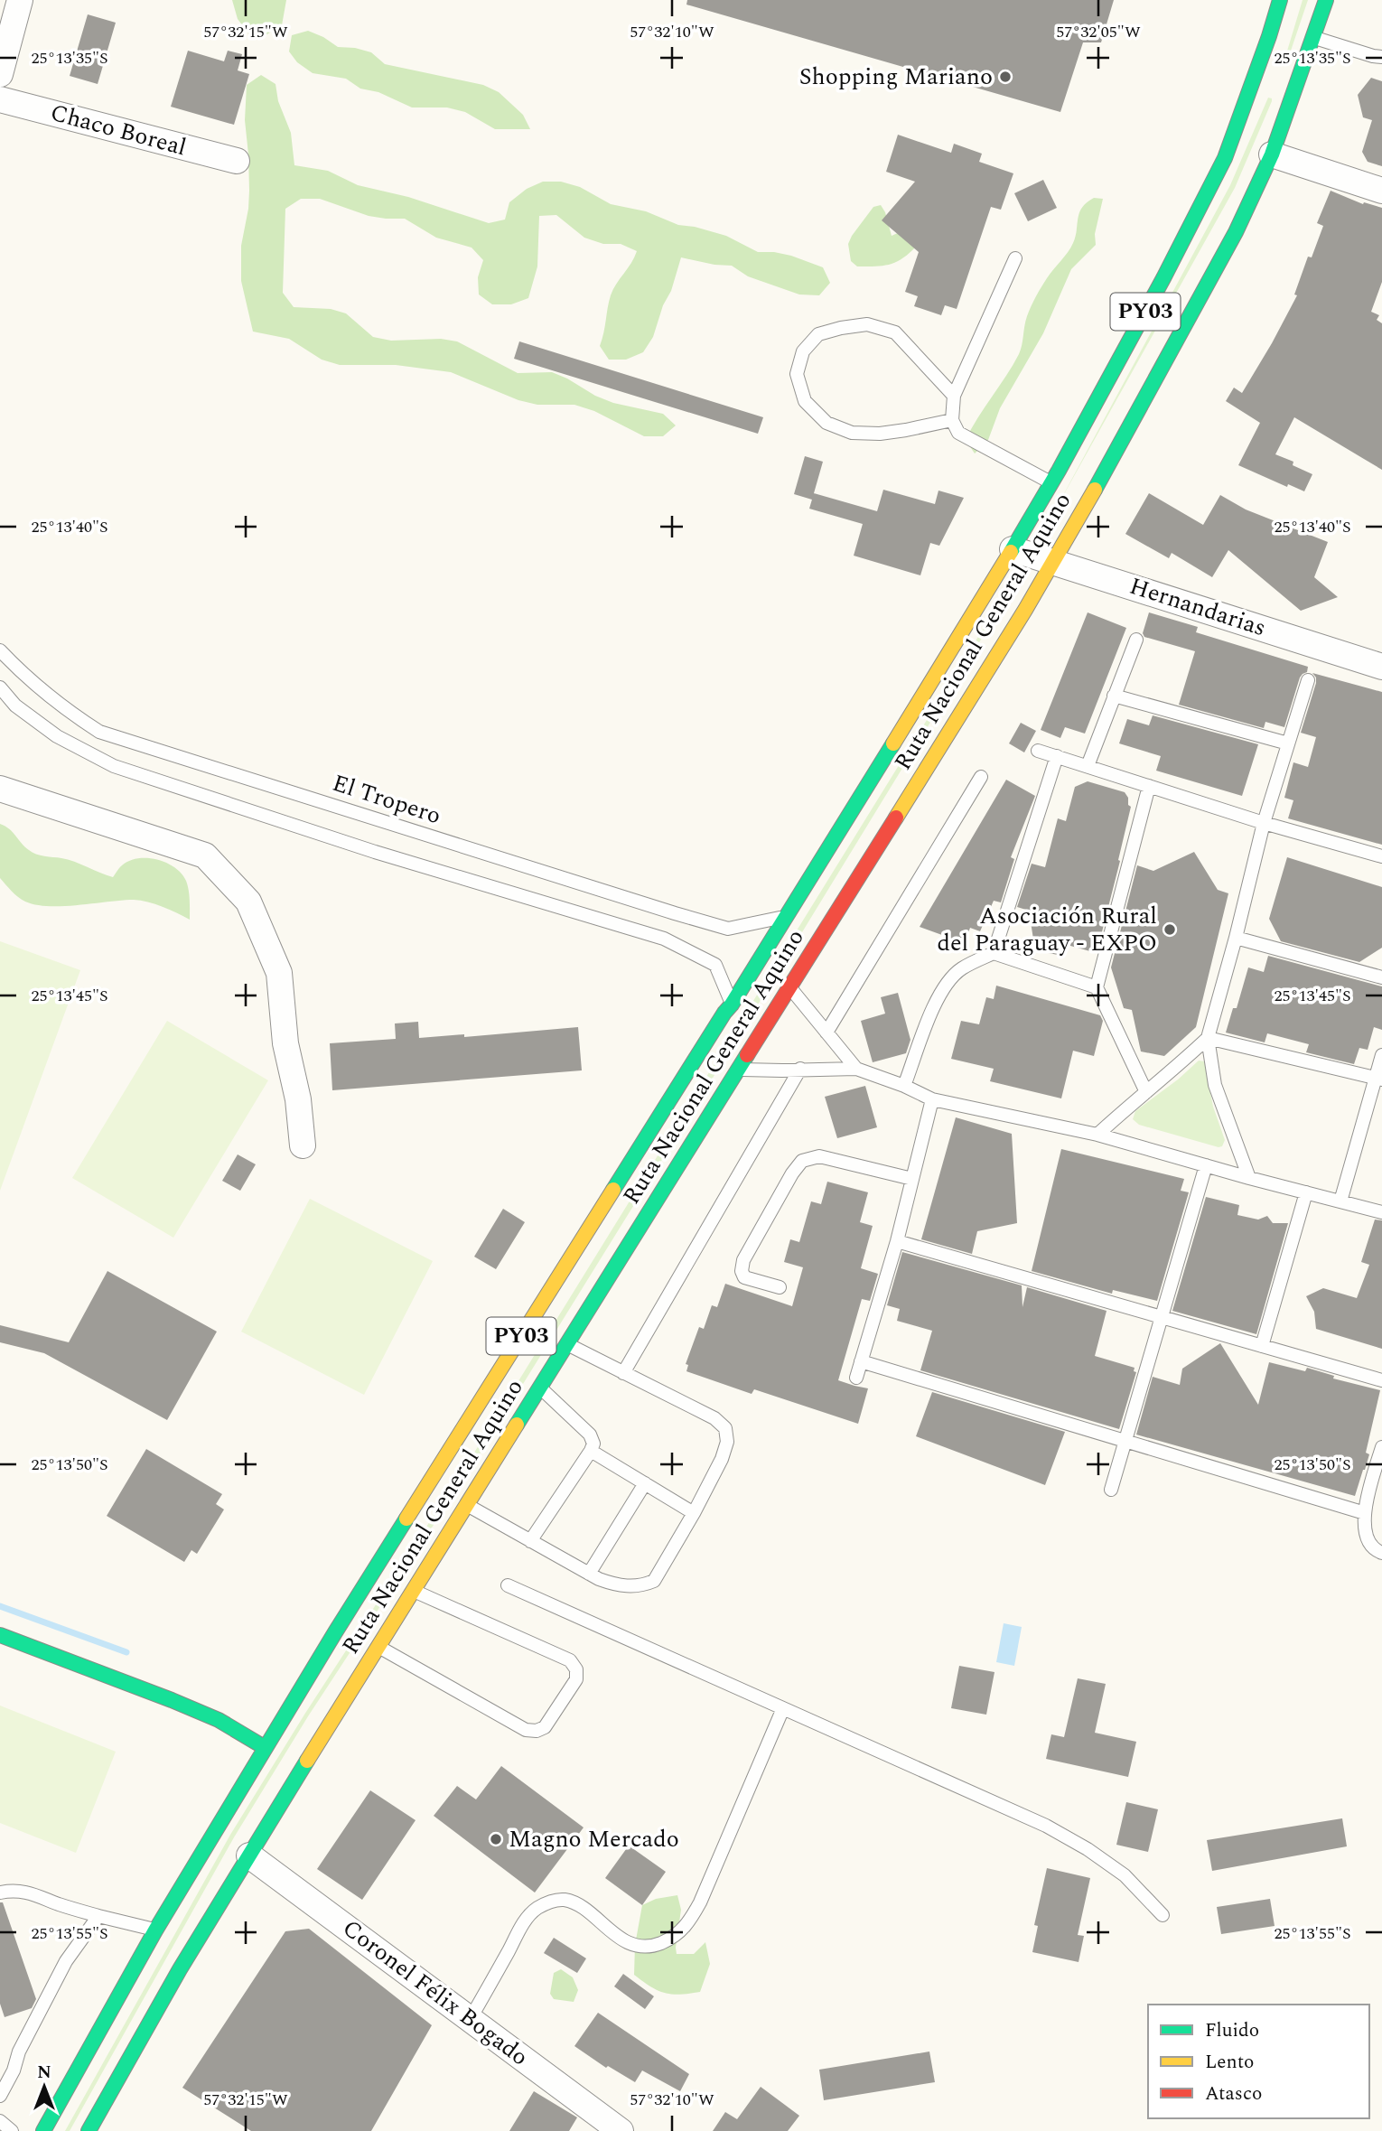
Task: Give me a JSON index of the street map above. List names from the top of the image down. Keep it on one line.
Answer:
{"streets":{"main road":["PY03","Ruta Nacional General Aquino"],"street":["Chaco Boreal","Hernandarias","Coronel Félix Bogado"],"lane":["El Tropero"]},"crossings":[["Hernandarias","Ruta Nacional General Aquino"],["Ruta Nacional General Aquino","El Tropero"],["Ruta Nacional General Aquino","Coronel Félix Bogado"]],"places":["Shopping Mariano","Asociación Rural del Paraguay - EXPO","Magno Mercado"],"legend":["Fluido","Lento","Atasco"],"north":"top","coordinates":["57°32'15\"W","57°32'10\"W","57°32'05\"W","25°13'35\"S","25°13'40\"S","25°13'45\"S","25°13'50\"S","25°13'55\"S"]}
